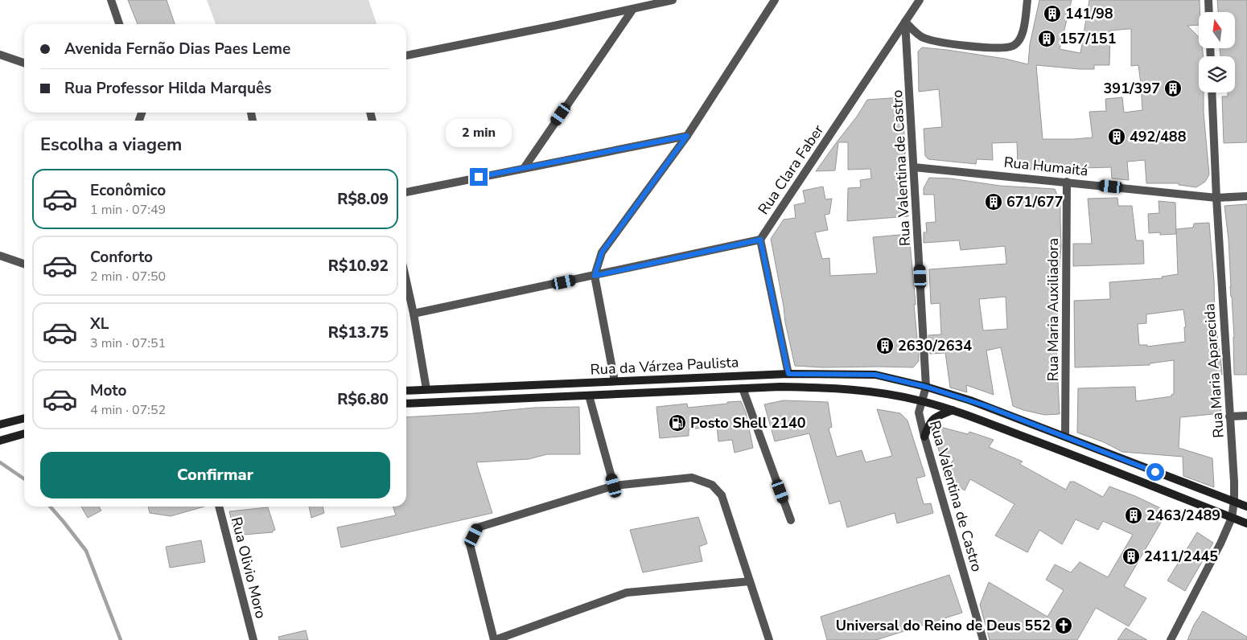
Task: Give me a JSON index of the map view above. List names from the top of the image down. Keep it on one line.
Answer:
{"streets":{"main road":["Rua da Várzea Paulista"],"street":["Rua Humaitá","Rua Valentina de Castro","Rua Clara Faber","Rua Maria Auxiliadora","Rua Maria Aparecida","Rua Olivio Moro"]},"crossings":[["Rua Humaitá","Rua Valentina de Castro"],["Rua Humaitá","Rua Maria Auxiliadora"],["Rua Humaitá","Rua Maria Aparecida"],["Rua Valentina de Castro","Rua Clara Faber"],["Rua Valentina de Castro","Rua da Várzea Paulista"],["Rua Maria Auxiliadora","Rua da Várzea Paulista"],["Rua da Várzea Paulista","Rua Maria Aparecida"]],"places":{"building":["141/98","157/151","391/397","492/488","671/677","2630/2634","2463/2489","2411/2445"],"fuel station":["Posto Shell 2140"],"church":["Universal do Reino de Deus 552"]},"north":"top","page":{"banner":["Avenida Fernão Dias Paes Leme","Rua Professor Hilda Marquês"],"bubble":"2 min","heading":"Escolha a viagem","list":[{"name":"Econômico","note":"1 min · 07:49","value":"R$8.09"},{"name":"Conforto","note":"2 min · 07:50","value":"R$10.92"},{"name":"XL","note":"3 min · 07:51","value":"R$13.75"},{"name":"Moto","note":"4 min · 07:52","value":"R$6.80"}],"buttons":"Confirmar"}}
